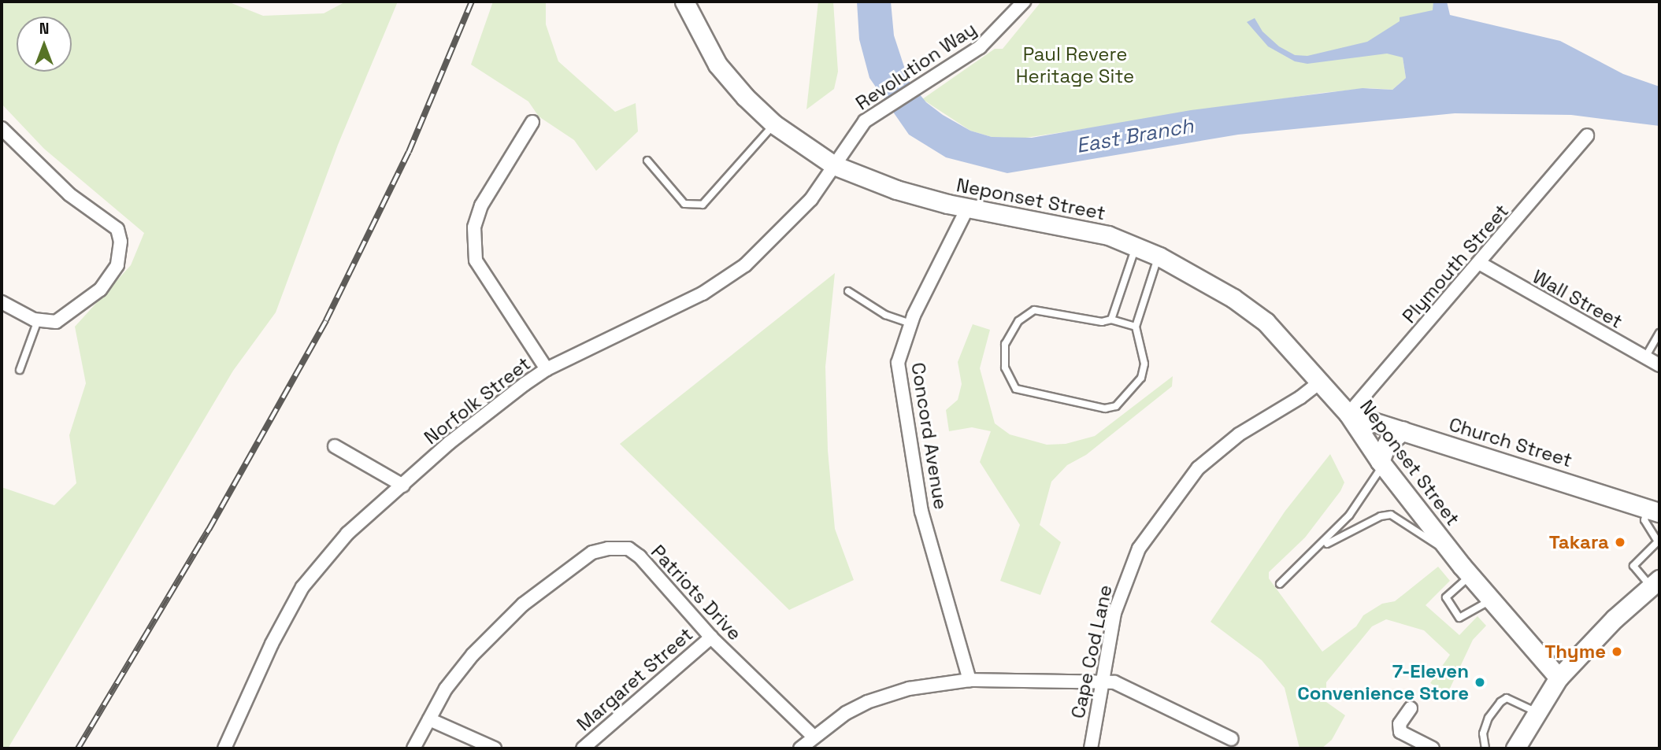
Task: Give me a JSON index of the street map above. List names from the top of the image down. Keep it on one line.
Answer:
{"streets":{"main road":["Neponset Street","Church Street"],"street":["Revolution Way","Plymouth Street","Wall Street","Norfolk Street","Concord Avenue","Patriots Drive","Cape Cod Lane","Margaret Street"]},"crossings":[["Revolution Way","Neponset Street"],["Revolution Way","Norfolk Street"],["Neponset Street","Plymouth Street"],["Neponset Street","Norfolk Street"],["Neponset Street","Concord Avenue"],["Neponset Street","Church Street"],["Neponset Street","Cape Cod Lane"],["Plymouth Street","Wall Street"],["Plymouth Street","Church Street"],["Patriots Drive","Margaret Street"]],"water":["East Branch"],"parks":["Paul Revere Heritage Site"],"places":["Takara","Thyme","7-Eleven Convenience Store"],"north":"top"}
